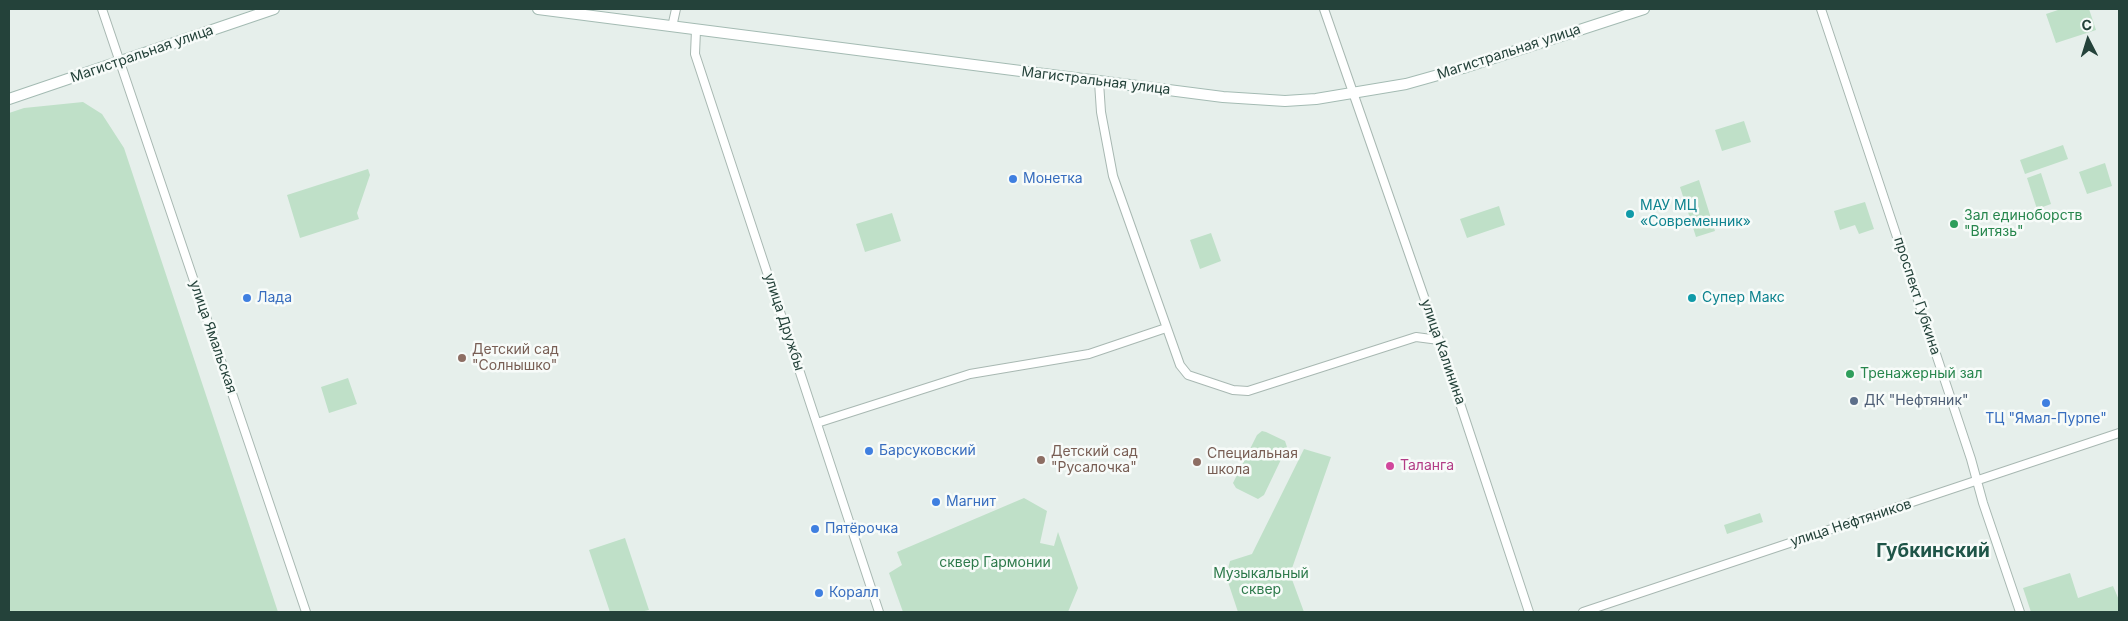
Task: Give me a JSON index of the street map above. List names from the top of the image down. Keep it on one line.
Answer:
{"streets":{"main road":["Магистральная улица"],"street":["проспект Губкина","улица Дружбы","улица Ямальская","улица Калинина","улица Нефтяников"]},"crossings":[["Магистральная улица","улица Дружбы"],["Магистральная улица","улица Ямальская"],["Магистральная улица","улица Калинина"],["проспект Губкина","улица Нефтяников"]],"districts":["Губкинский"],"parks":["сквер Гармонии","Музыкальный сквер"],"places":["Монетка","МАУ МЦ «Современник»","Зал единоборств \"Витязь\"","Лада","Супер Макс","Детский сад \"Солнышко\"","Тренажерный зал","ДК \"Нефтяник\"","ТЦ \"Ямал-Пурпе\"","Барсуковский","Детский сад \"Русалочка\"","Специальная школа","Таланга","Магнит","Пятёрочка","Коралл"],"north":"top"}
